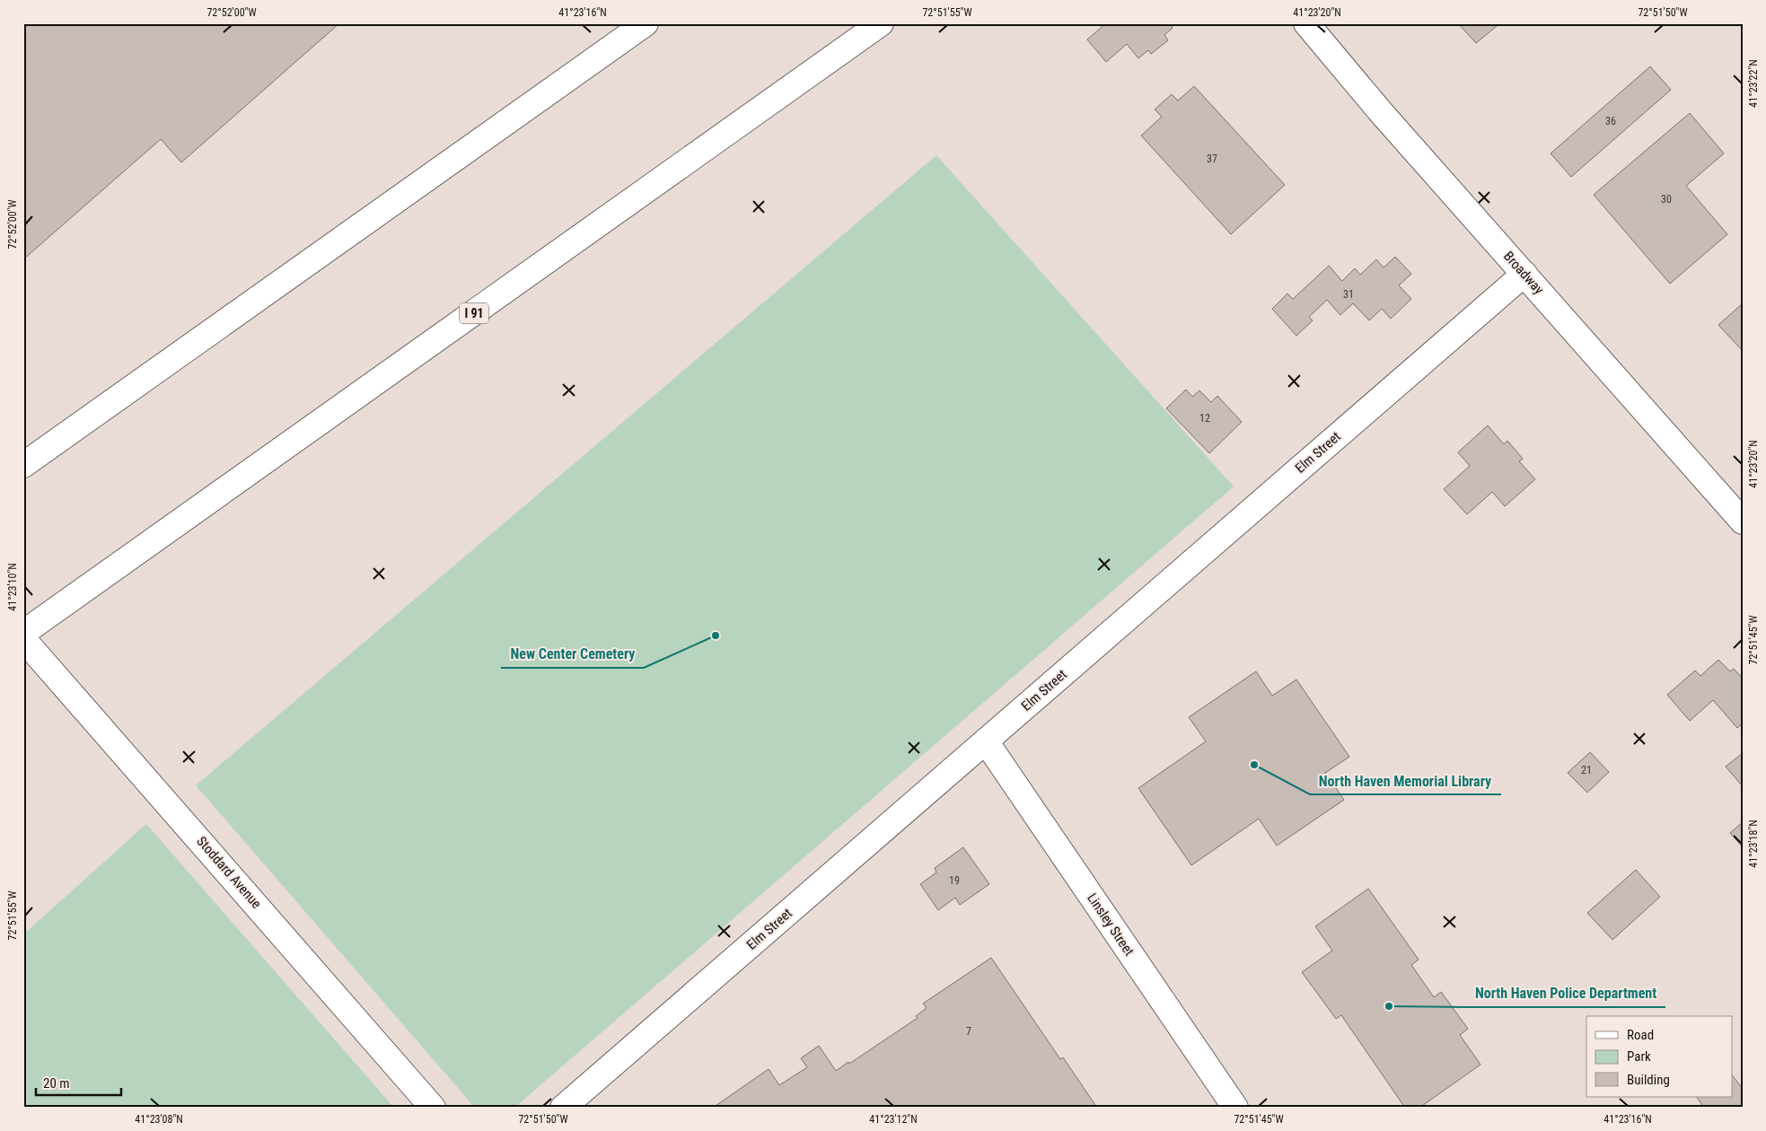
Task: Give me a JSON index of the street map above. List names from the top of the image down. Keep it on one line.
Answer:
{"streets":{"main road":["Broadway","I 91","Elm Street","Stoddard Avenue","Linsley Street"]},"crossings":[["Broadway","Elm Street"],["Elm Street","Linsley Street"]],"places":["New Center Cemetery","North Haven Memorial Library","North Haven Police Department"],"house_numbers":["36","37","30","31","12","21","19","7"],"legend":["Road","Park","Building"],"scale_bar":"20 m","coordinates":["72°52'00\"W","41°23'16\"N","72°51'55\"W","41°23'20\"N","72°51'50\"W","41°23'22\"N","41°23'10\"N","72°51'45\"W","41°23'18\"N","41°23'08\"N","41°23'12\"N"]}
